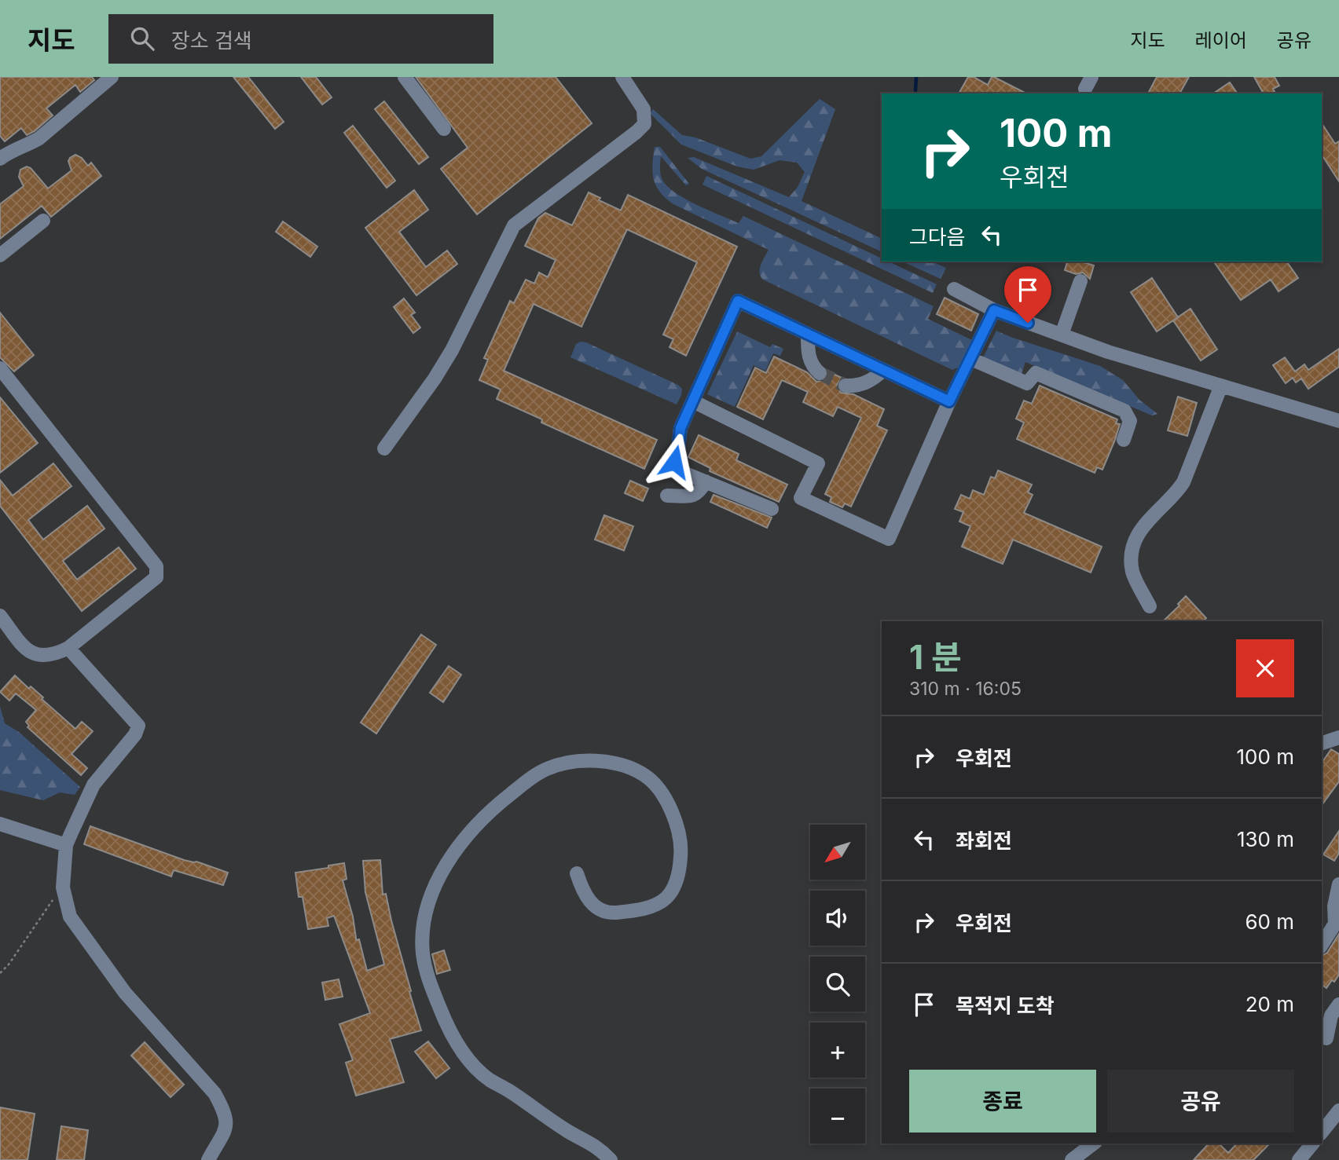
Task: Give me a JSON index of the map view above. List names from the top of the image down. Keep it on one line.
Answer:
{"north":"bottom left","page":{"header":"지도","search":"장소 검색","nav":["지도","레이어","공유"],"turn":["100 m","우회전"],"then":"그다음","heading":["1 분","310 m · 16:05"],"list":[{"name":"우회전","value":"100 m"},{"name":"좌회전","value":"130 m"},{"name":"우회전","value":"60 m"},{"name":"목적지 도착","value":"20 m"}],"map_buttons":["+","−"],"buttons":["종료","공유"]}}
